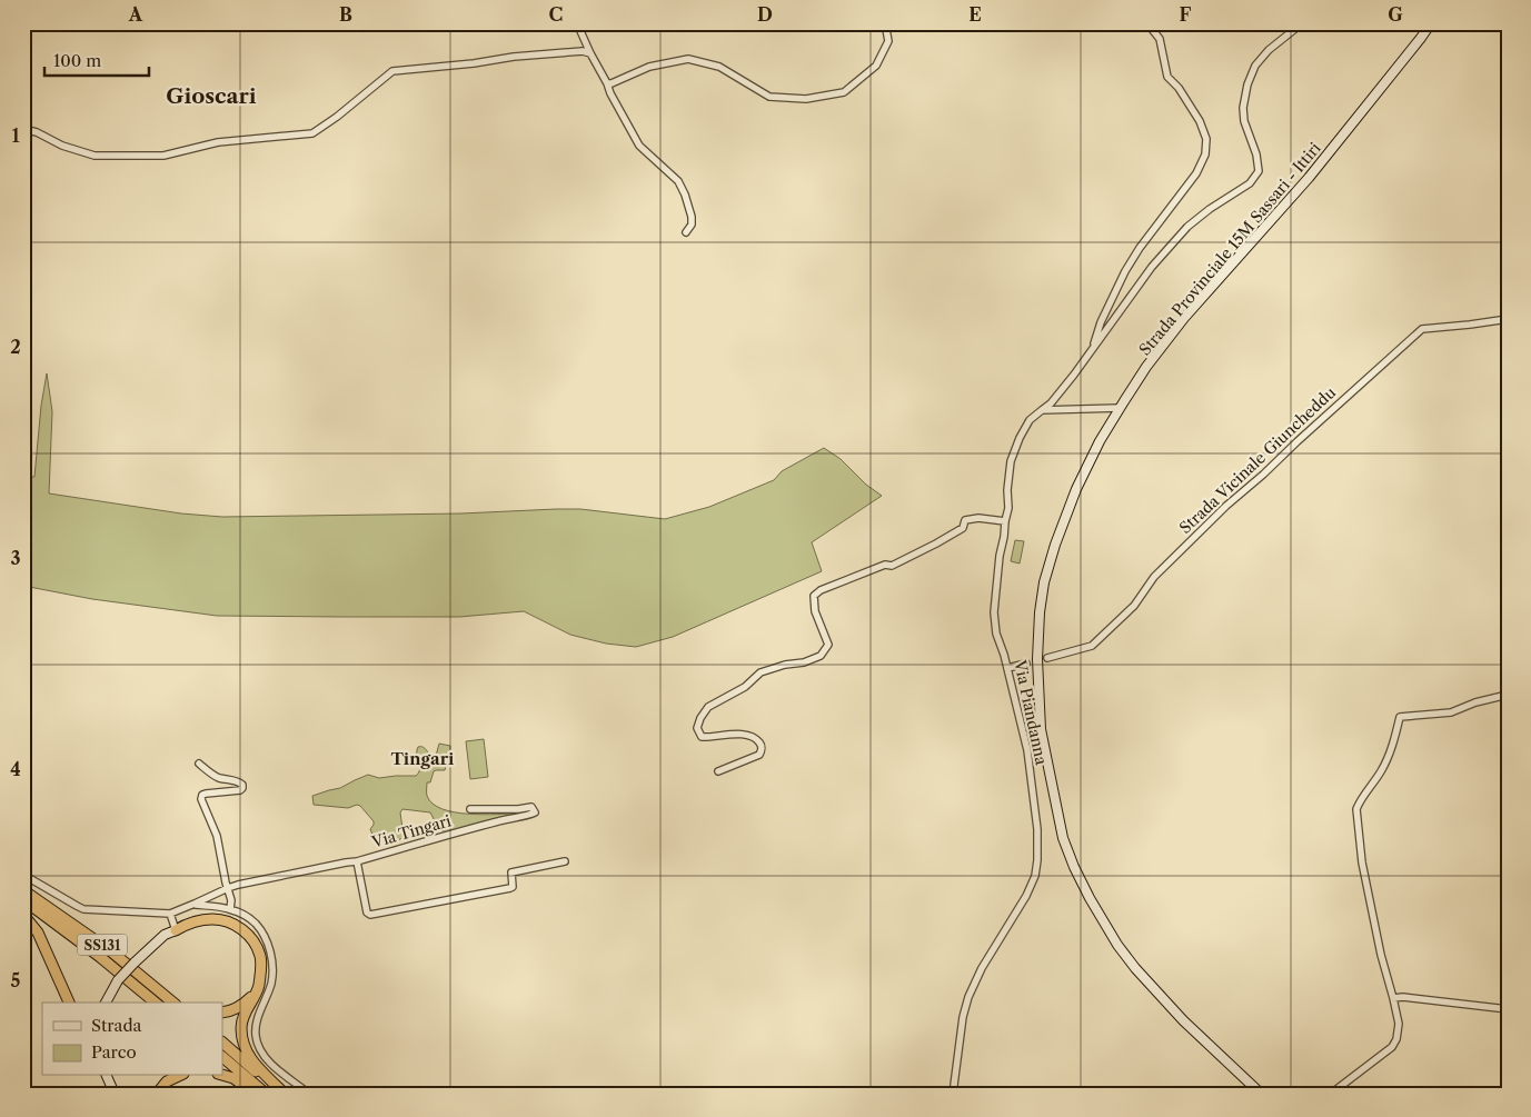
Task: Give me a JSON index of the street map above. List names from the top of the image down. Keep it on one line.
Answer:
{"streets":{"highway":["SS131"],"main road":["Strada Provinciale 15M Sassari - Ittiri"],"street":["Strada Vicinale Giuncheddu","Via Piandanna","Via Tingari"]},"districts":["Gioscari","Tingari"],"legend":["Strada","Parco"],"scale_bar":"100 m","grid":{"columns":["A","B","C","D","E","F","G"],"rows":["1","2","3","4","5"]}}
